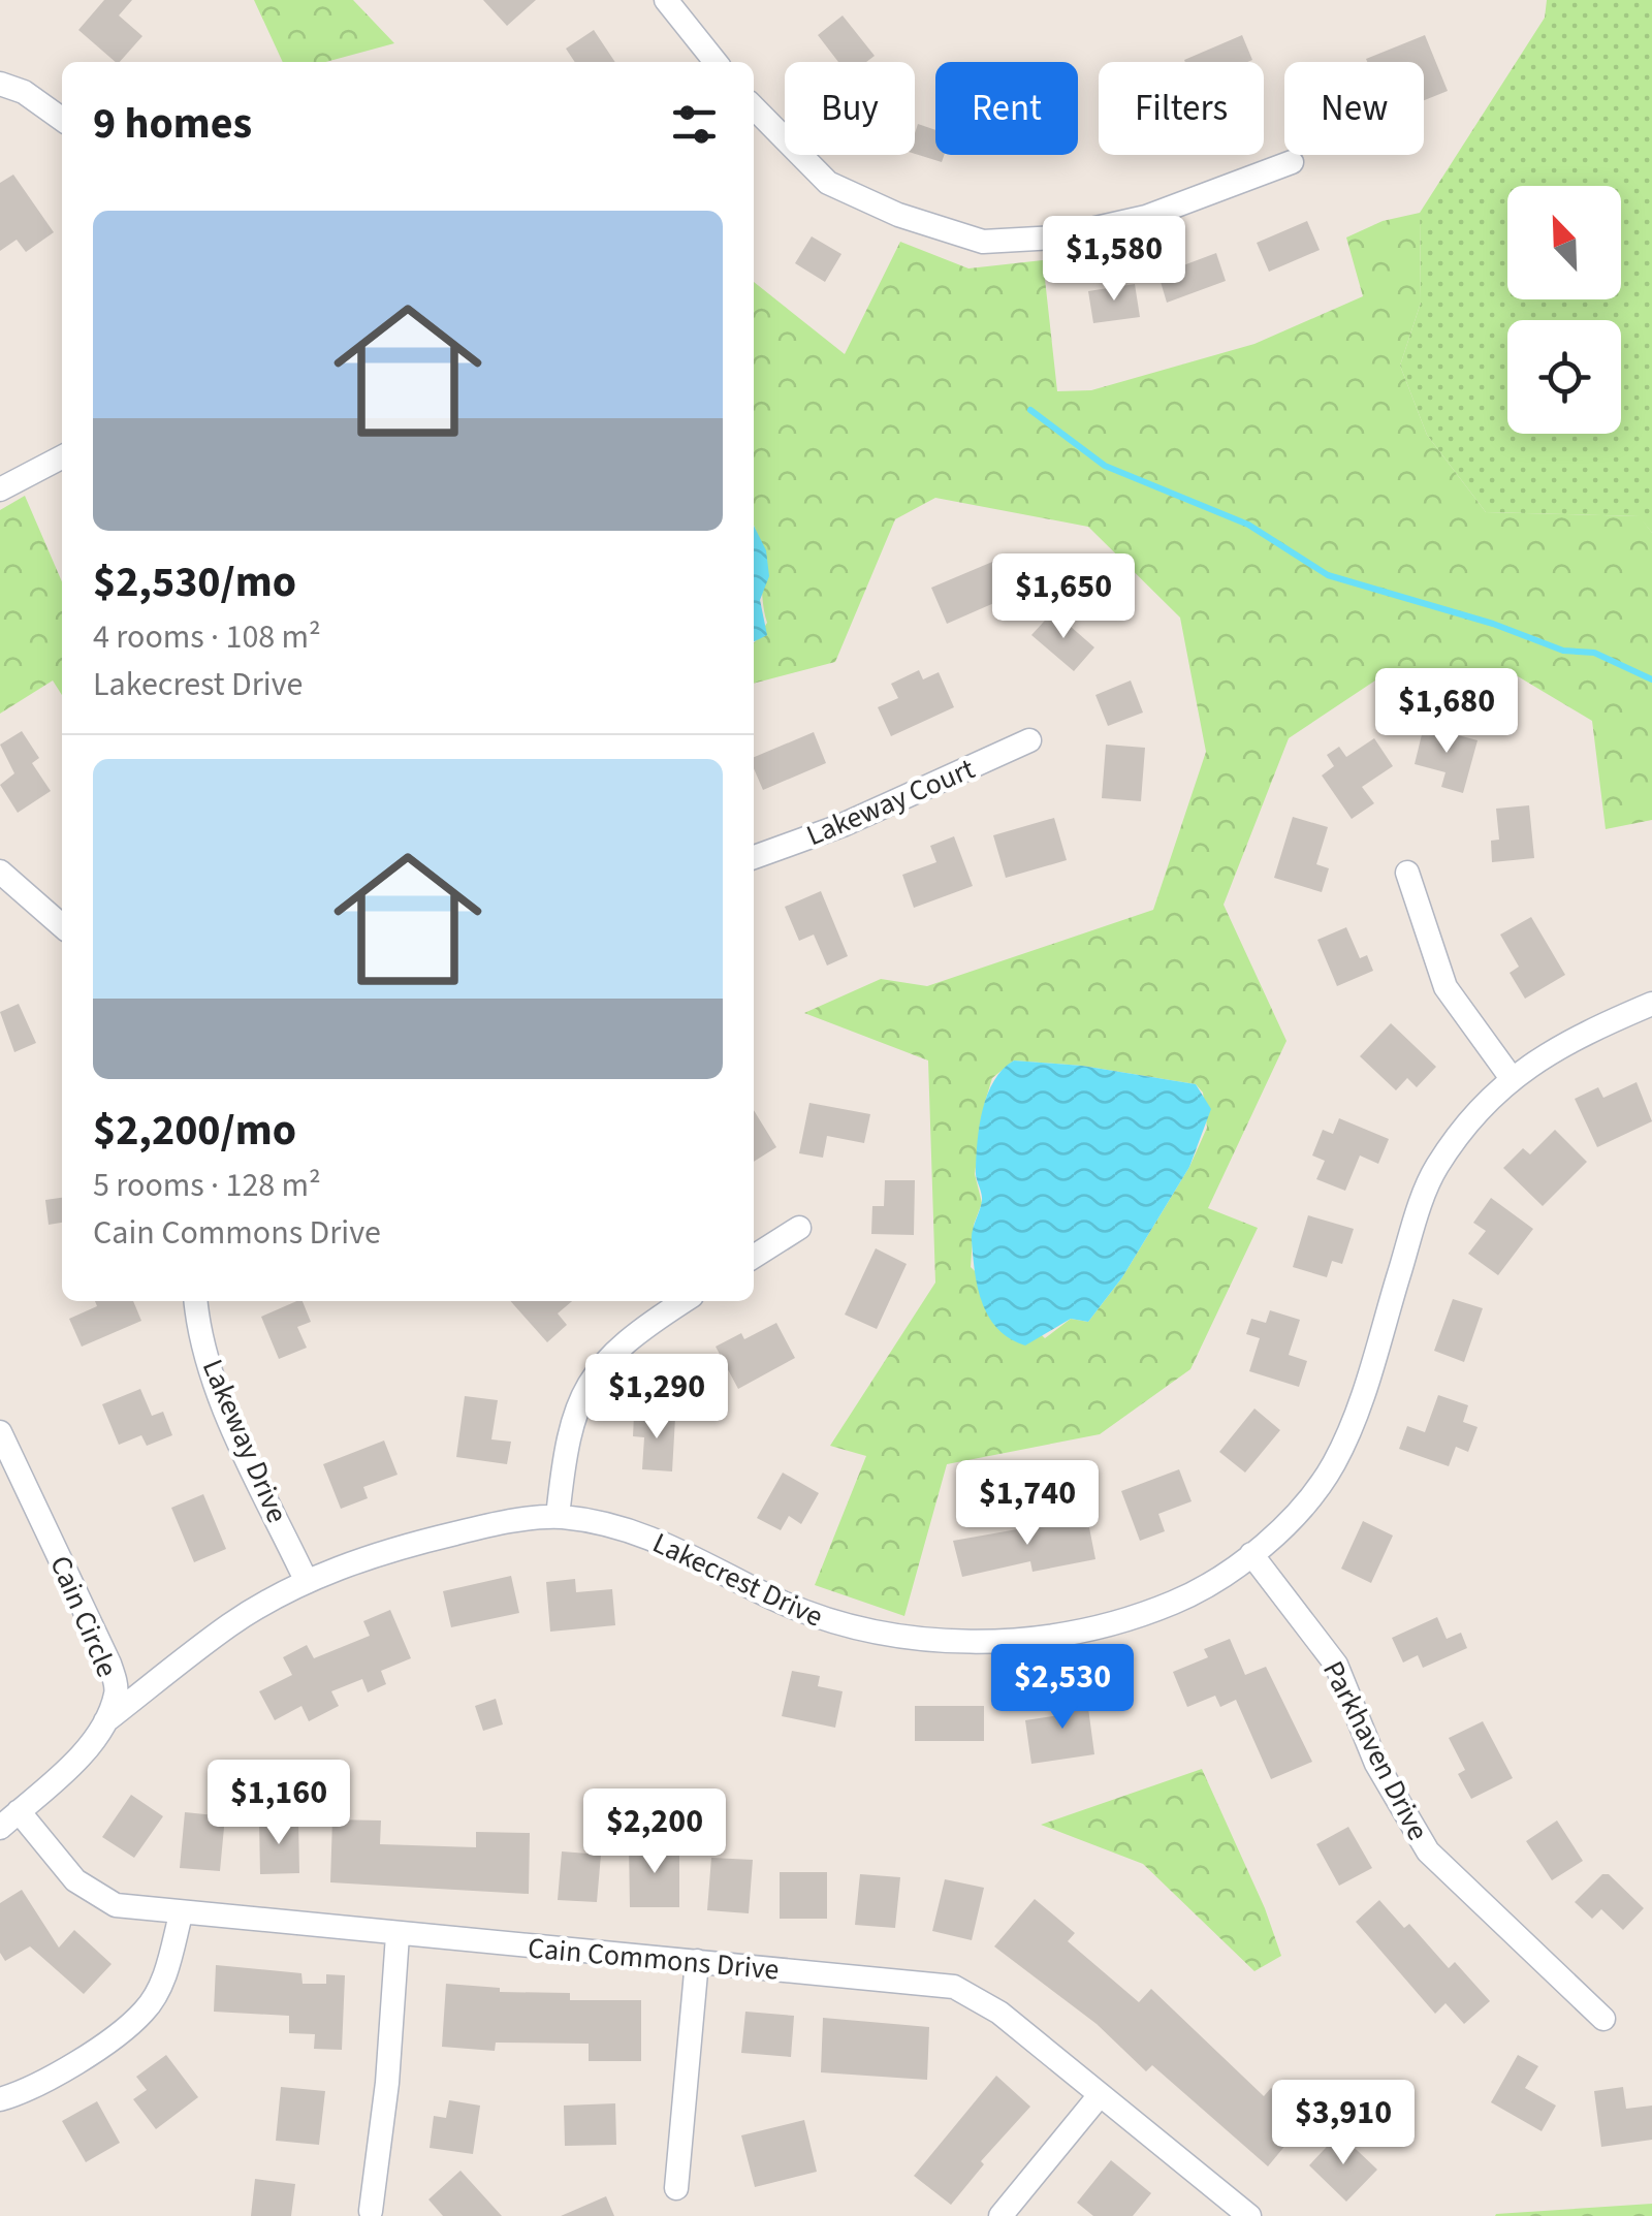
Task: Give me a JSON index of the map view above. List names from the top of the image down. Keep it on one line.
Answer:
{"streets":{"street":["Lakeway Court","Lakeway Drive","Lakecrest Drive","Cain Circle","Parkhaven Drive","Cain Commons Drive"]},"crossings":[["Lakeway Drive","Lakecrest Drive"],["Lakecrest Drive","Cain Circle"],["Lakecrest Drive","Parkhaven Drive"],["Cain Circle","Cain Commons Drive"]],"north":"top left","page":{"chip":["Buy","Rent","Filters","New"],"heading":"9 homes","list":[{"name":"$2,530/mo","note":"4 rooms · 108 m² · Lakecrest Drive"},{"name":"$2,200/mo","note":"5 rooms · 128 m² · Cain Commons Drive"}],"price":["$1,580","$1,650","$1,680","$1,290","$1,740","$2,530","$1,160","$2,200","$3,910"]}}
